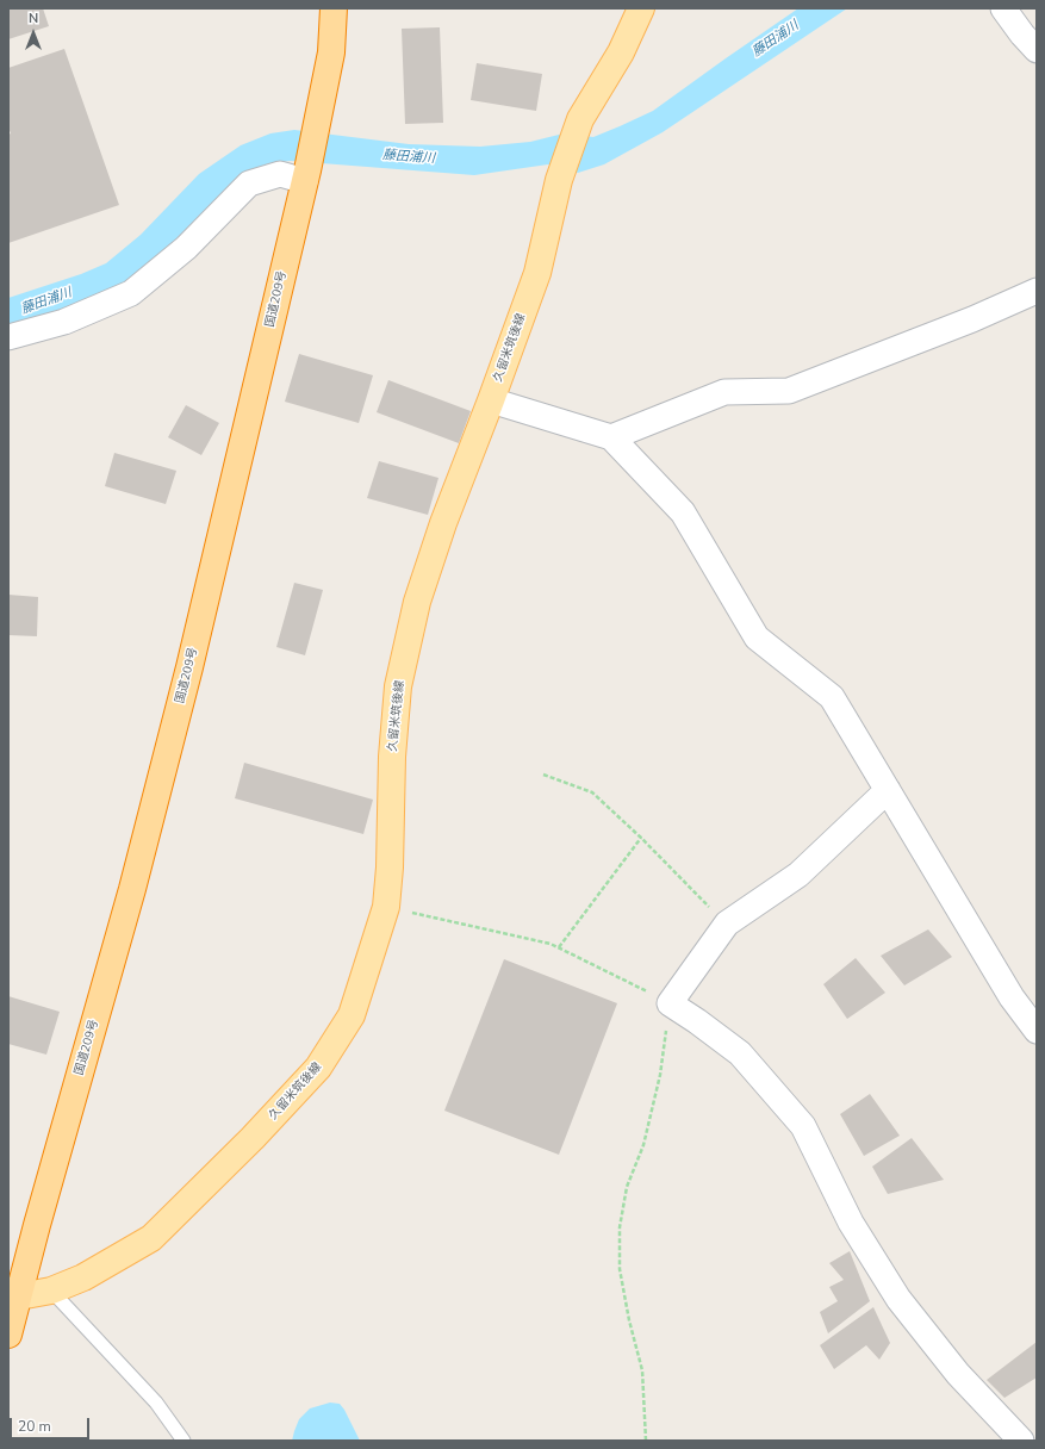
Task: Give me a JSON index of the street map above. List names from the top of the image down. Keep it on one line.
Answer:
{"streets":{"highway":["国道209号"],"main road":["久留米筑後線"]},"crossings":[["国道209号","久留米筑後線"]],"water":["藤田浦川"],"scale_bar":"20 m","north":"top"}
